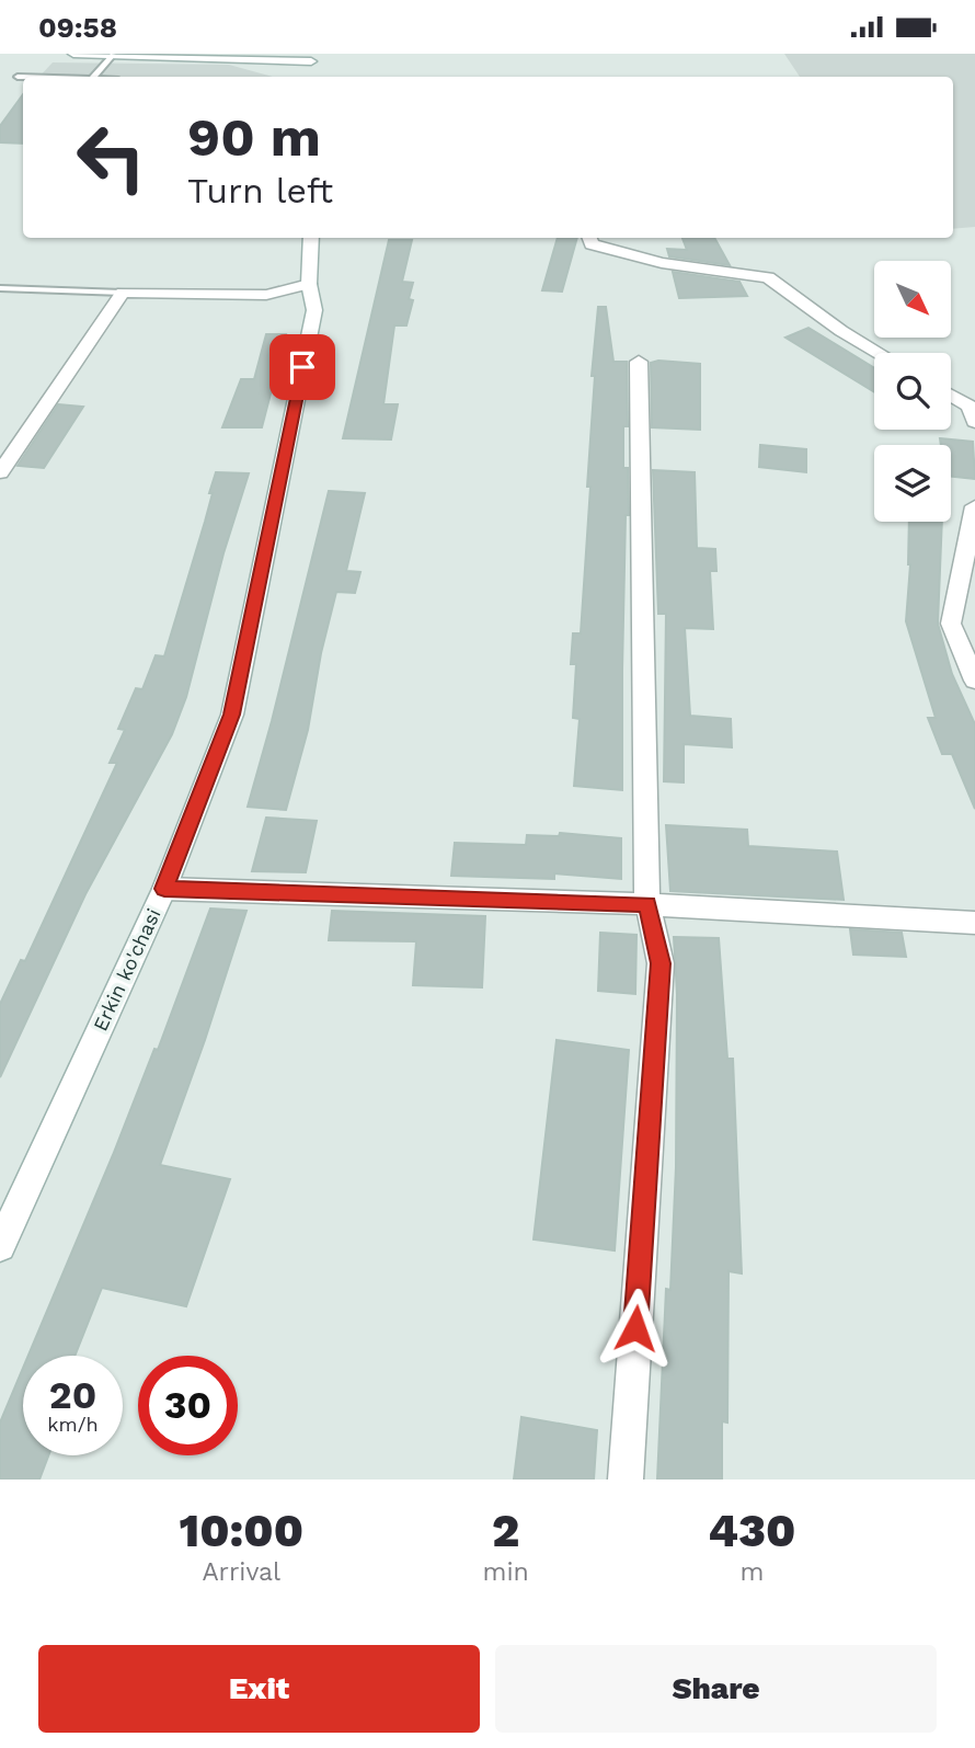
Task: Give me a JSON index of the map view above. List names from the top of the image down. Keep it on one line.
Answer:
{"streets":{"street":["Erkin ko'chasi"]},"north":"bottom right","page":{"status":"09:58","turn":["90 m","Turn left"],"speed":"20 km/h","limit":"30","eta":["10:00","Arrival","2","min","430","m"],"buttons":["Exit","Share"]}}
